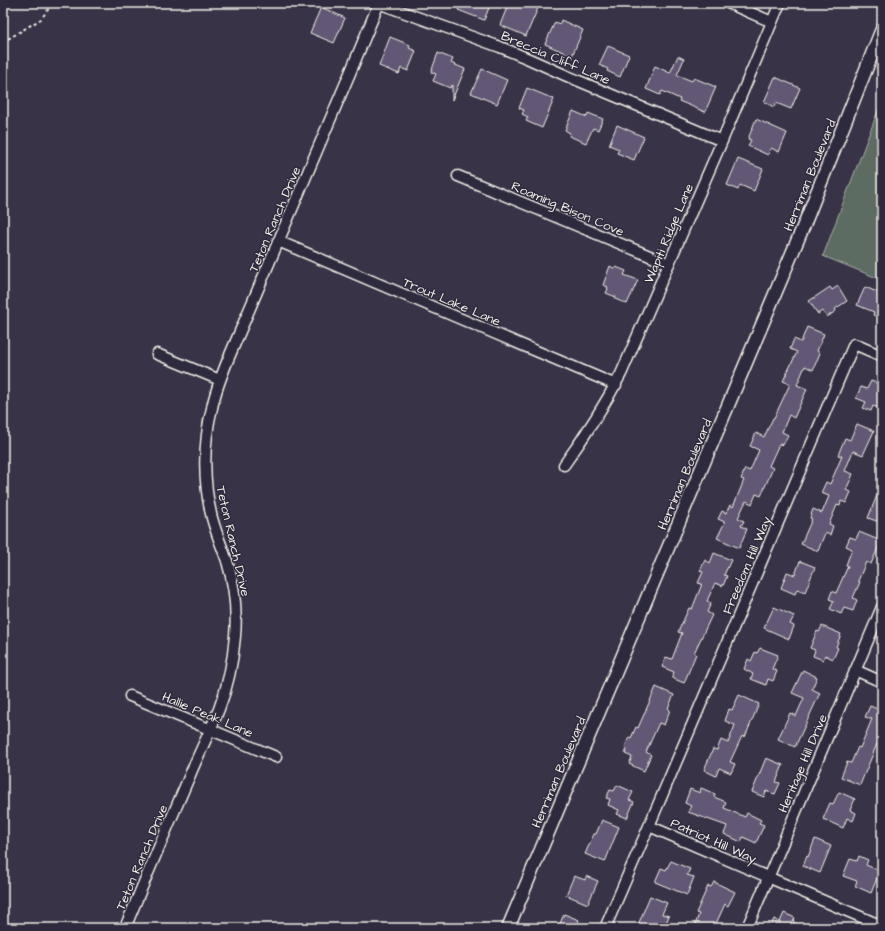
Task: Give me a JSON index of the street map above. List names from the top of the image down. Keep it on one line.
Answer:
{"streets":{"street":["Breccia Cliff Lane","Herriman Boulevard","Roaming Bison Cove","Teton Ranch Drive","Wapiti Ridge Lane","Trout Lake Lane","Freedom Hill Way","Hallie Peak Lane","Heritage Hill Drive","Patriot Hill Way"]},"crossings":[["Breccia Cliff Lane","Teton Ranch Drive"],["Breccia Cliff Lane","Wapiti Ridge Lane"],["Roaming Bison Cove","Wapiti Ridge Lane"],["Teton Ranch Drive","Trout Lake Lane"],["Teton Ranch Drive","Hallie Peak Lane"],["Wapiti Ridge Lane","Trout Lake Lane"],["Freedom Hill Way","Patriot Hill Way"],["Heritage Hill Drive","Patriot Hill Way"]]}
